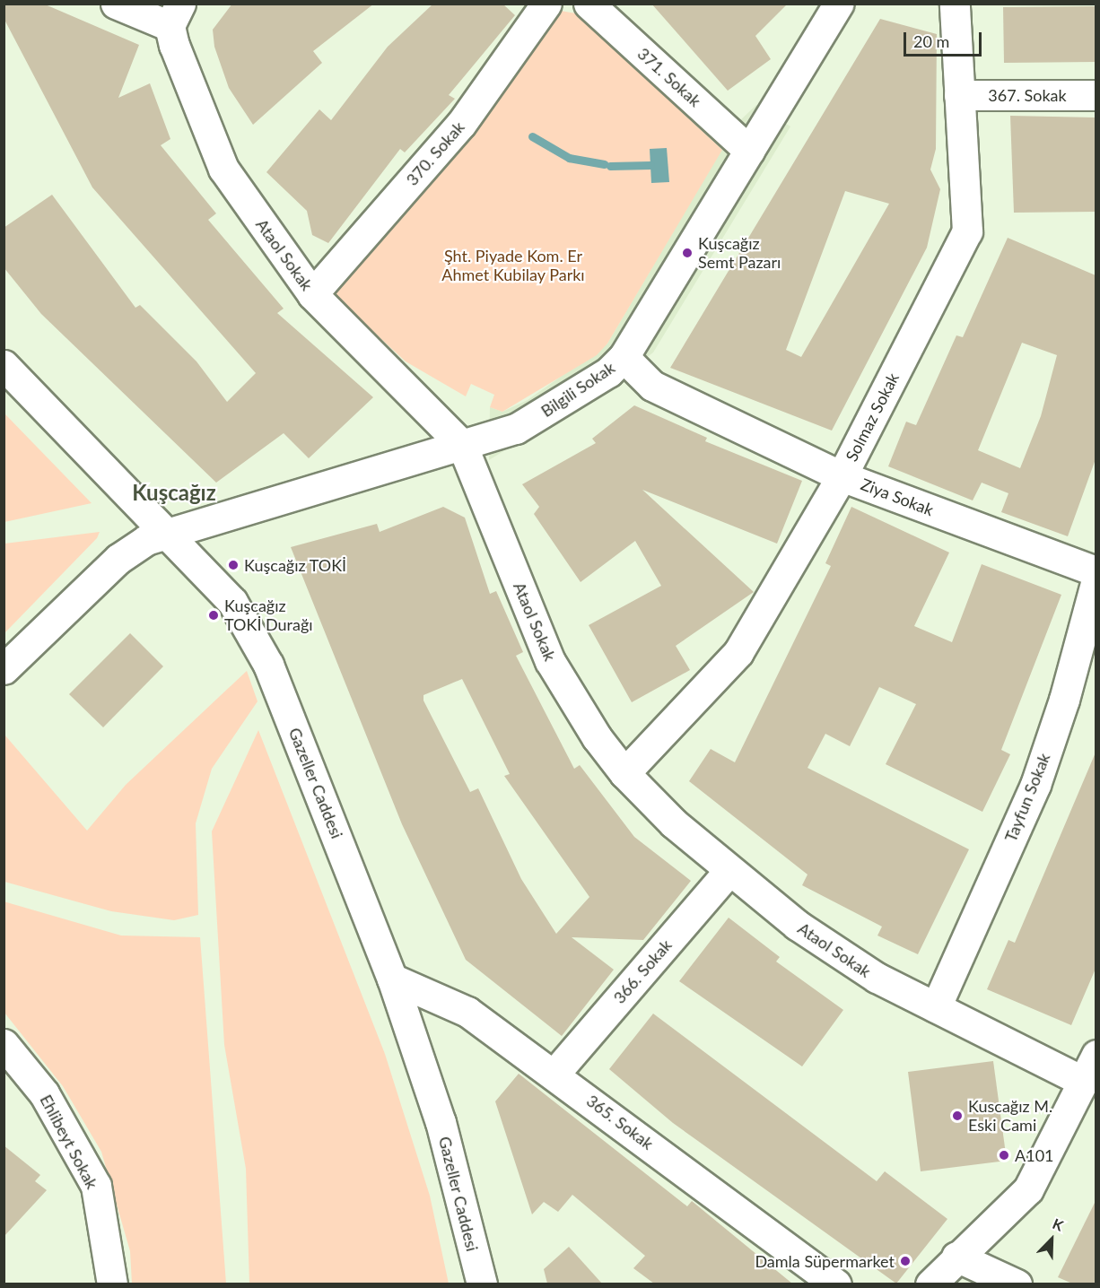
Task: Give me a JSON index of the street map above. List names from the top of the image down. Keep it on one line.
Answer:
{"streets":{"street":["371. Sokak","367. Sokak","370. Sokak","Ataol Sokak","Bilgili Sokak","Solmaz Sokak","Ziya Sokak","Gazeller Caddesi","Tayfun Sokak","366. Sokak","365. Sokak","Ehlibeyt Sokak"]},"crossings":[["371. Sokak","Bilgili Sokak"],["367. Sokak","Solmaz Sokak"],["370. Sokak","Ataol Sokak"],["Ataol Sokak","Bilgili Sokak"],["Ataol Sokak","Solmaz Sokak"],["Ataol Sokak","Tayfun Sokak"],["Ataol Sokak","366. Sokak"],["Bilgili Sokak","Ziya Sokak"],["Bilgili Sokak","Gazeller Caddesi"],["Solmaz Sokak","Ziya Sokak"],["Gazeller Caddesi","365. Sokak"],["366. Sokak","365. Sokak"]],"districts":["Kuşcağız"],"parks":["Şht. Piyade Kom. Er Ahmet Kubilay Parkı"],"places":["Kuşcağız Semt Pazarı","Kuşcağız TOKİ","Kuşcağız TOKİ Durağı","Kuscağız M. Eski Cami","A101","Damla Süpermarket"],"scale_bar":"20 m","north":"top right"}
